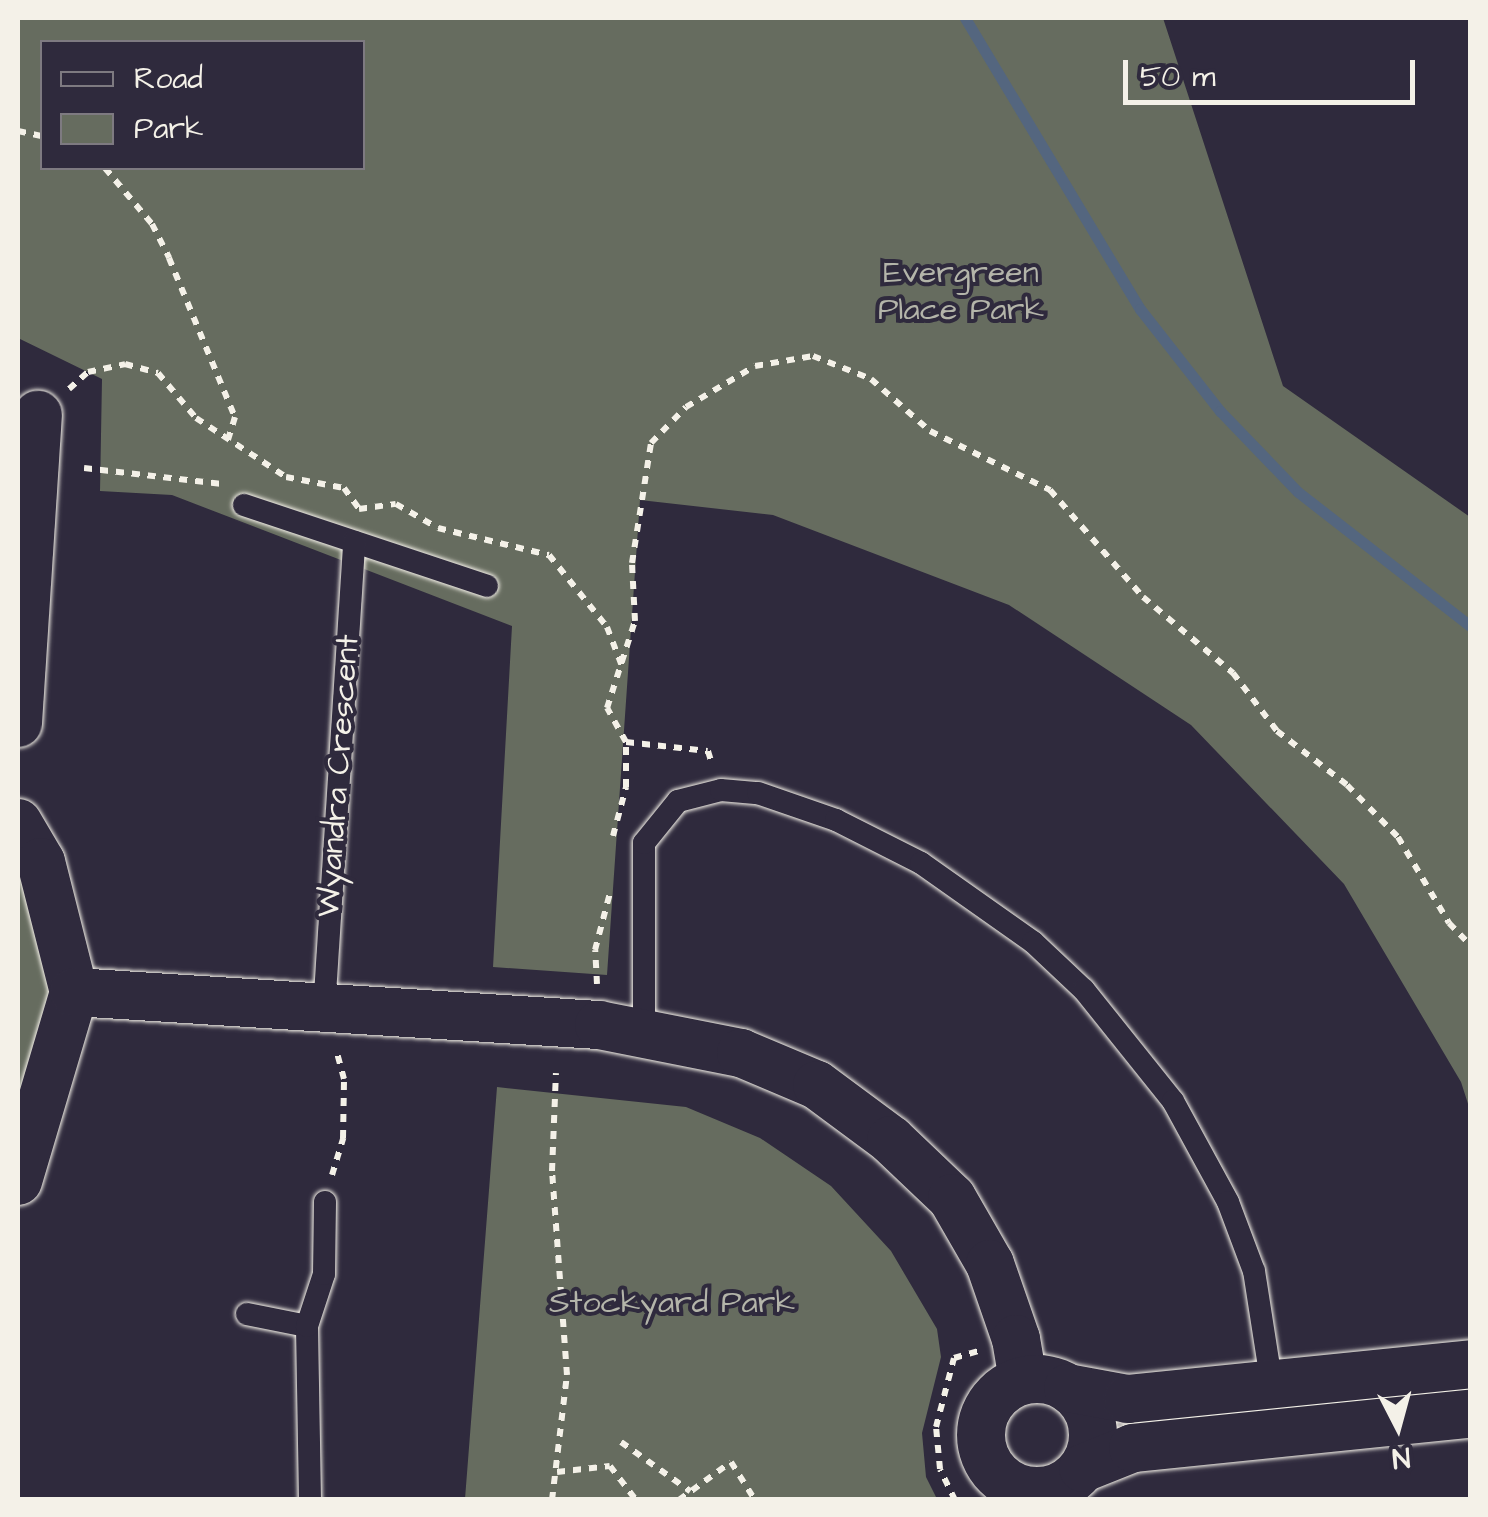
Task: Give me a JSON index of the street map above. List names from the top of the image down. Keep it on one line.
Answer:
{"streets":{"lane":["Wyandra Crescent"]},"parks":["Evergreen Place Park","Stockyard Park"],"legend":["Road","Park"],"scale_bar":"50 m","north":"bottom"}
